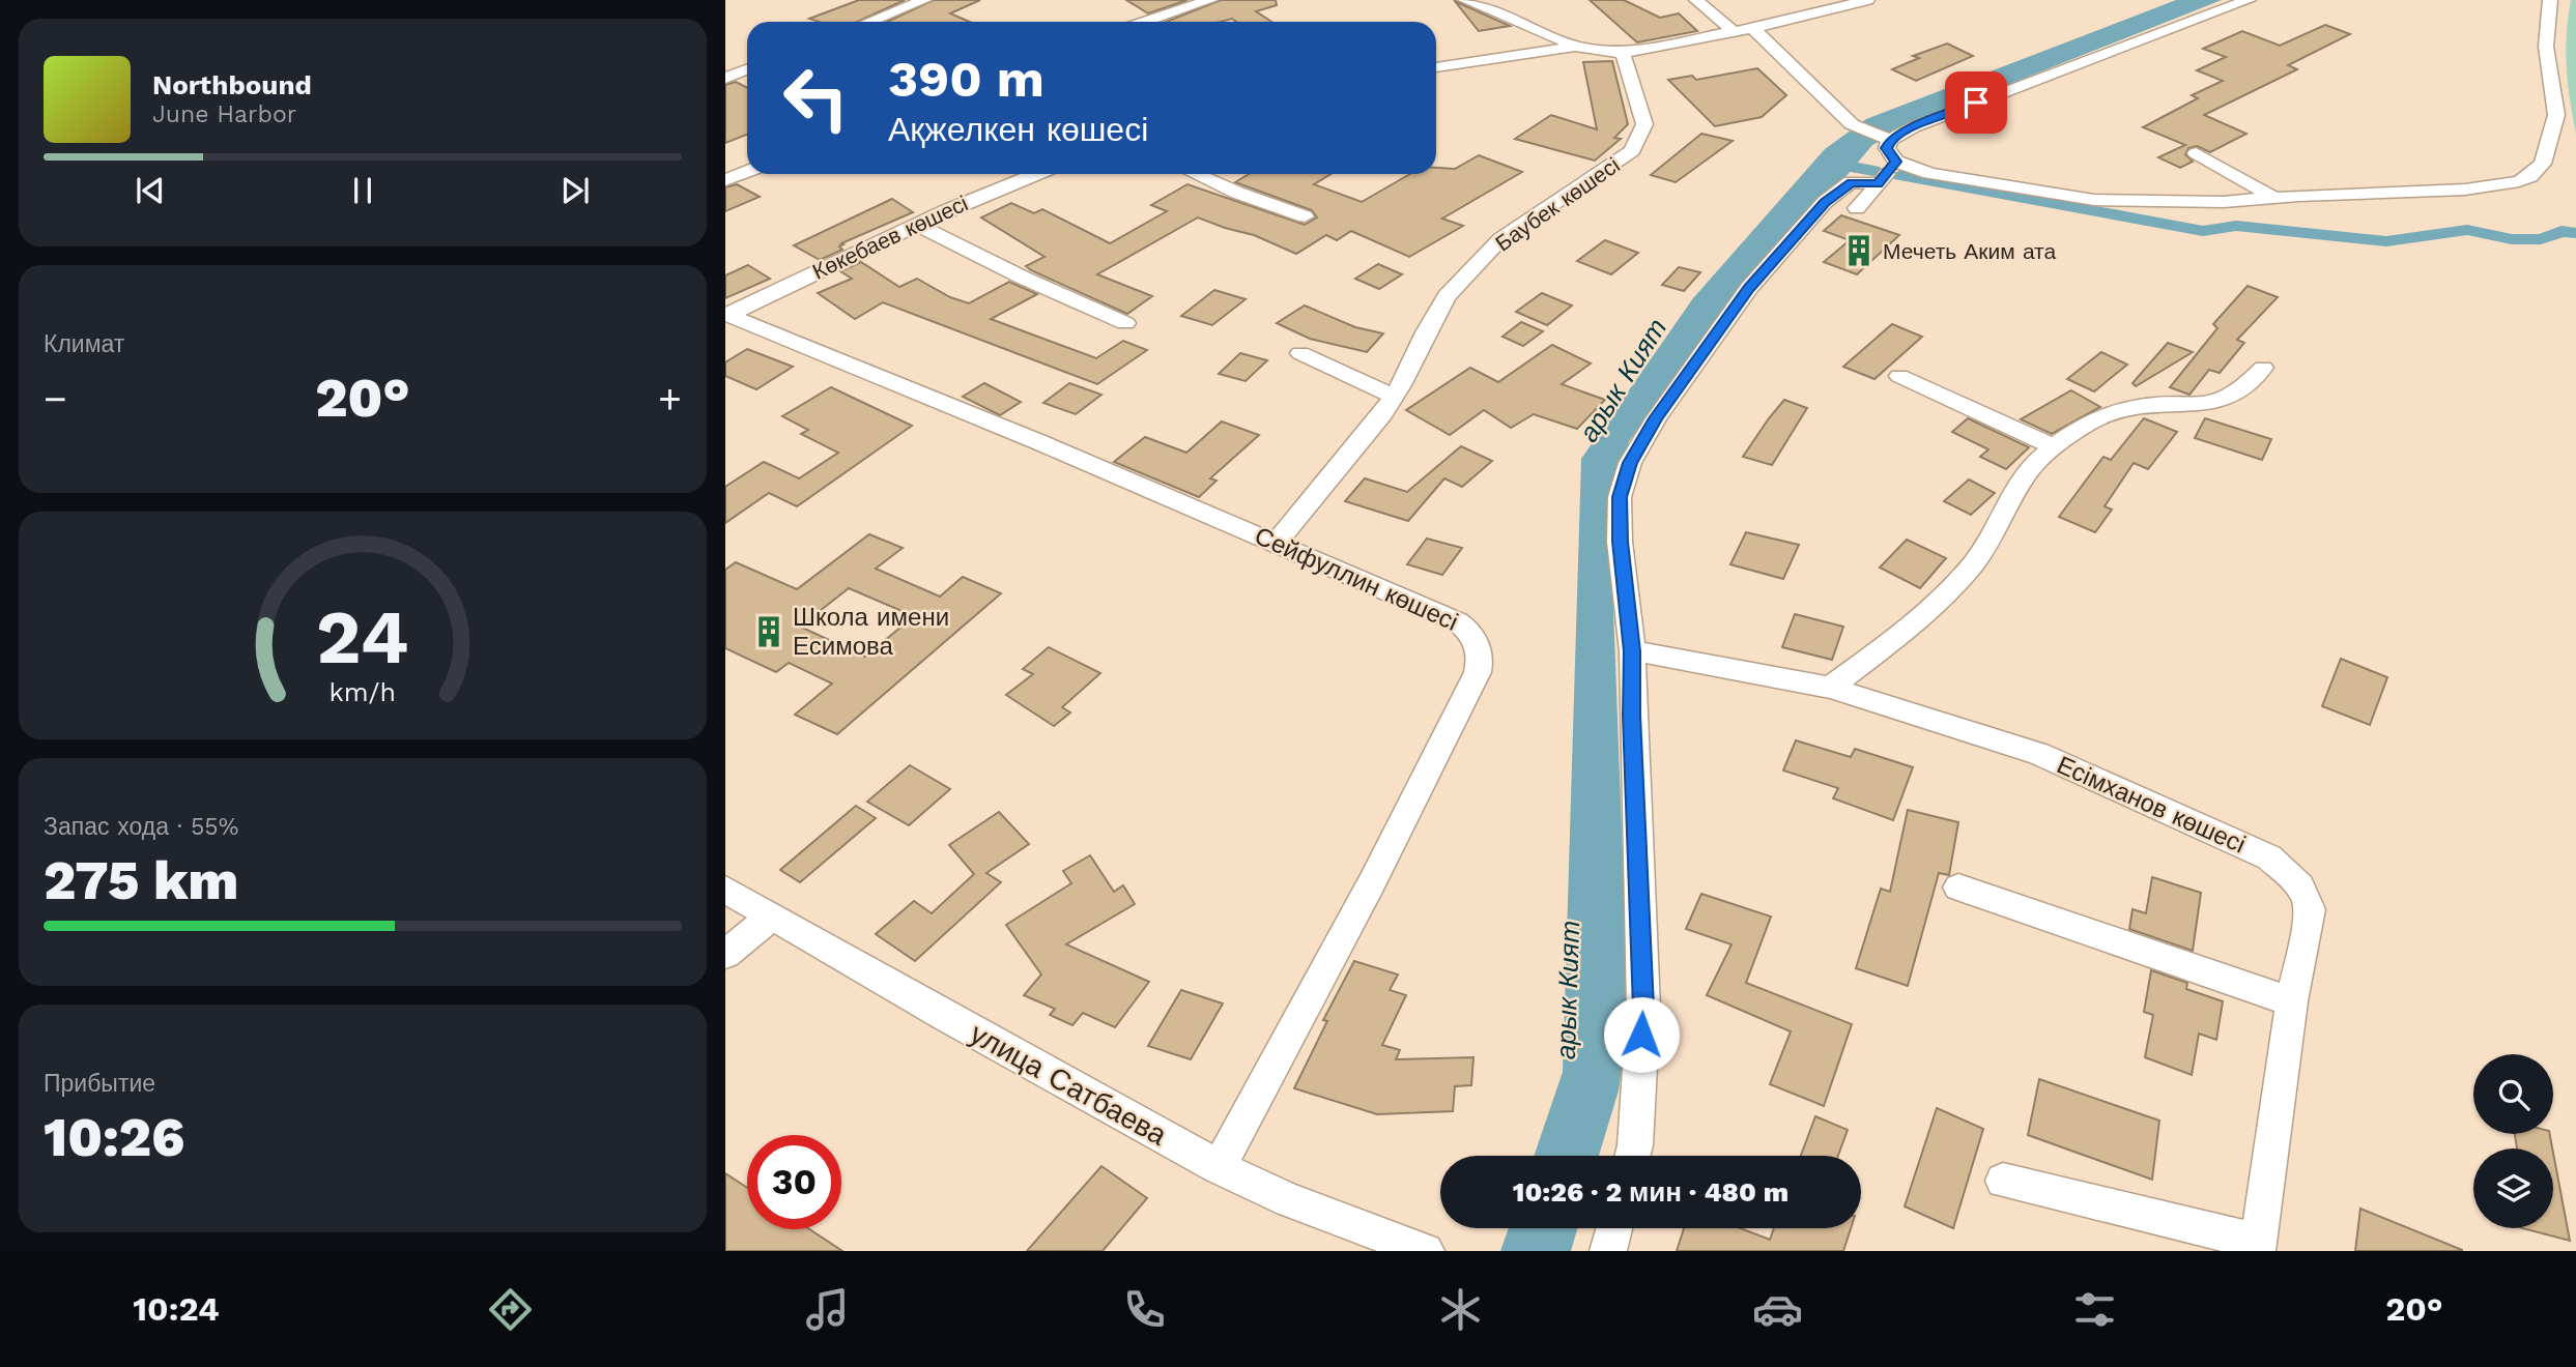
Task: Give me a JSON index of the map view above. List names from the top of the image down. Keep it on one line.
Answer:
{"streets":{"street":["Баубек көшесі","Көкебаев көшесі","Сейфуллин көшесі","Есімханов көшесі","улица Сатбаева"]},"crossings":[["Баубек көшесі","Сейфуллин көшесі"],["Көкебаев көшесі","Сейфуллин көшесі"],["Сейфуллин көшесі","улица Сатбаева"]],"water":["арык Кият"],"places":{"building":["Мечеть Аким ата","Школа имени Есимова"]},"page":{"turn":["390 m","Ақжелкен көшесі"],"song":["Northbound","June Harbor"],"tile":["Климат",["Запас хода · 55%","275 km"],["Прибытие","10:26"]],"heat":["−","20°","+"],"limit":"30","trip":"10:26 · 2 мин · 480 m","tabs":["10:24","20°"],"gauge":["24","km/h"]}}
